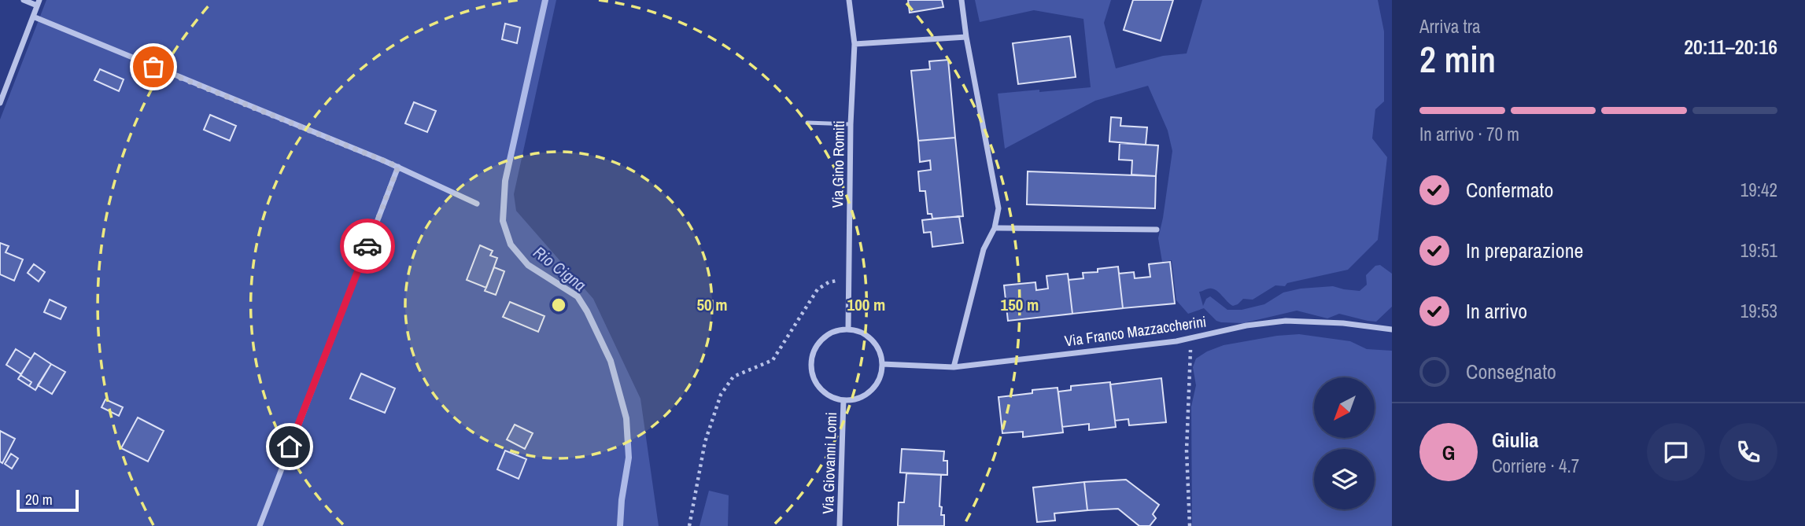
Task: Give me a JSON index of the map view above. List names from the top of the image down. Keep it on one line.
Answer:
{"streets":{"street":["Via Gino Romiti","Via Franco Mazzaccherini","Via Giovanni Lomi"]},"crossings":[["Via Gino Romiti","Via Franco Mazzaccherini"],["Via Gino Romiti","Via Giovanni Lomi"],["Via Franco Mazzaccherini","Via Giovanni Lomi"]],"water":["Rio Cigna"],"scale_bar":"20 m","north":"bottom left","page":{"heading":["2 min","Arriva tra","20:11–20:16"],"panel":["Giulia","Corriere · 4.7"],"bar":"In arrivo · 70 m","list":[["Confermato","19:42"],["In preparazione","19:51"],["In arrivo","19:53"],"Consegnato"],"round":"G","scale":"20 m"},"rings":["50 m","100 m","150 m"]}
